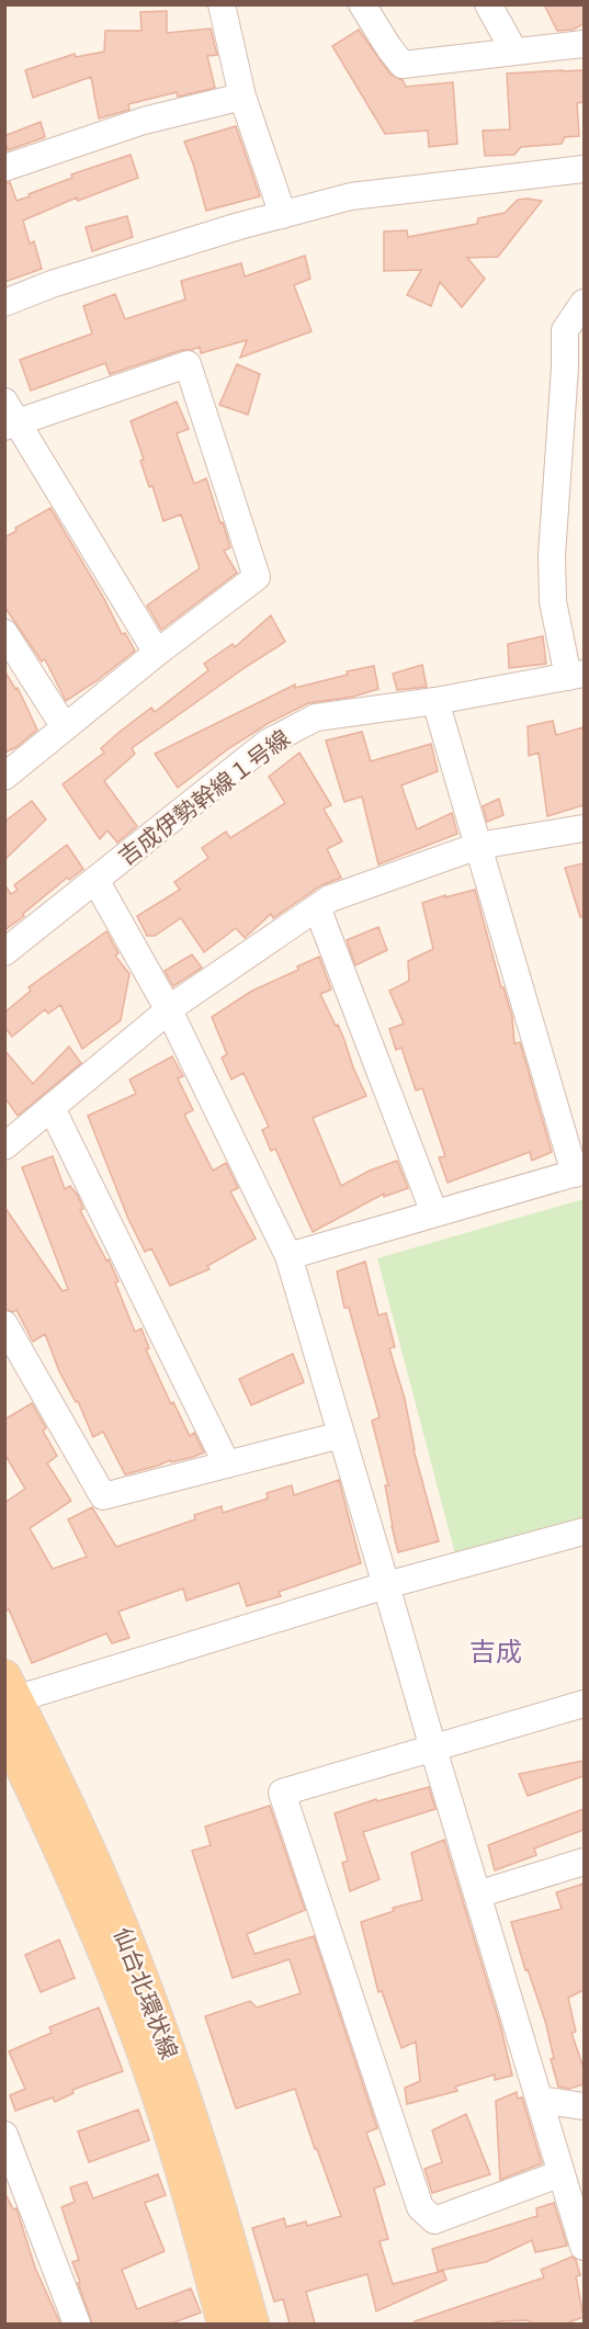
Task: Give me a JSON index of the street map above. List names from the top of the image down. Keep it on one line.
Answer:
{"streets":{"main road":["仙台北環状線"],"street":["吉成伊勢幹線１号線"]},"districts":["吉成"]}
